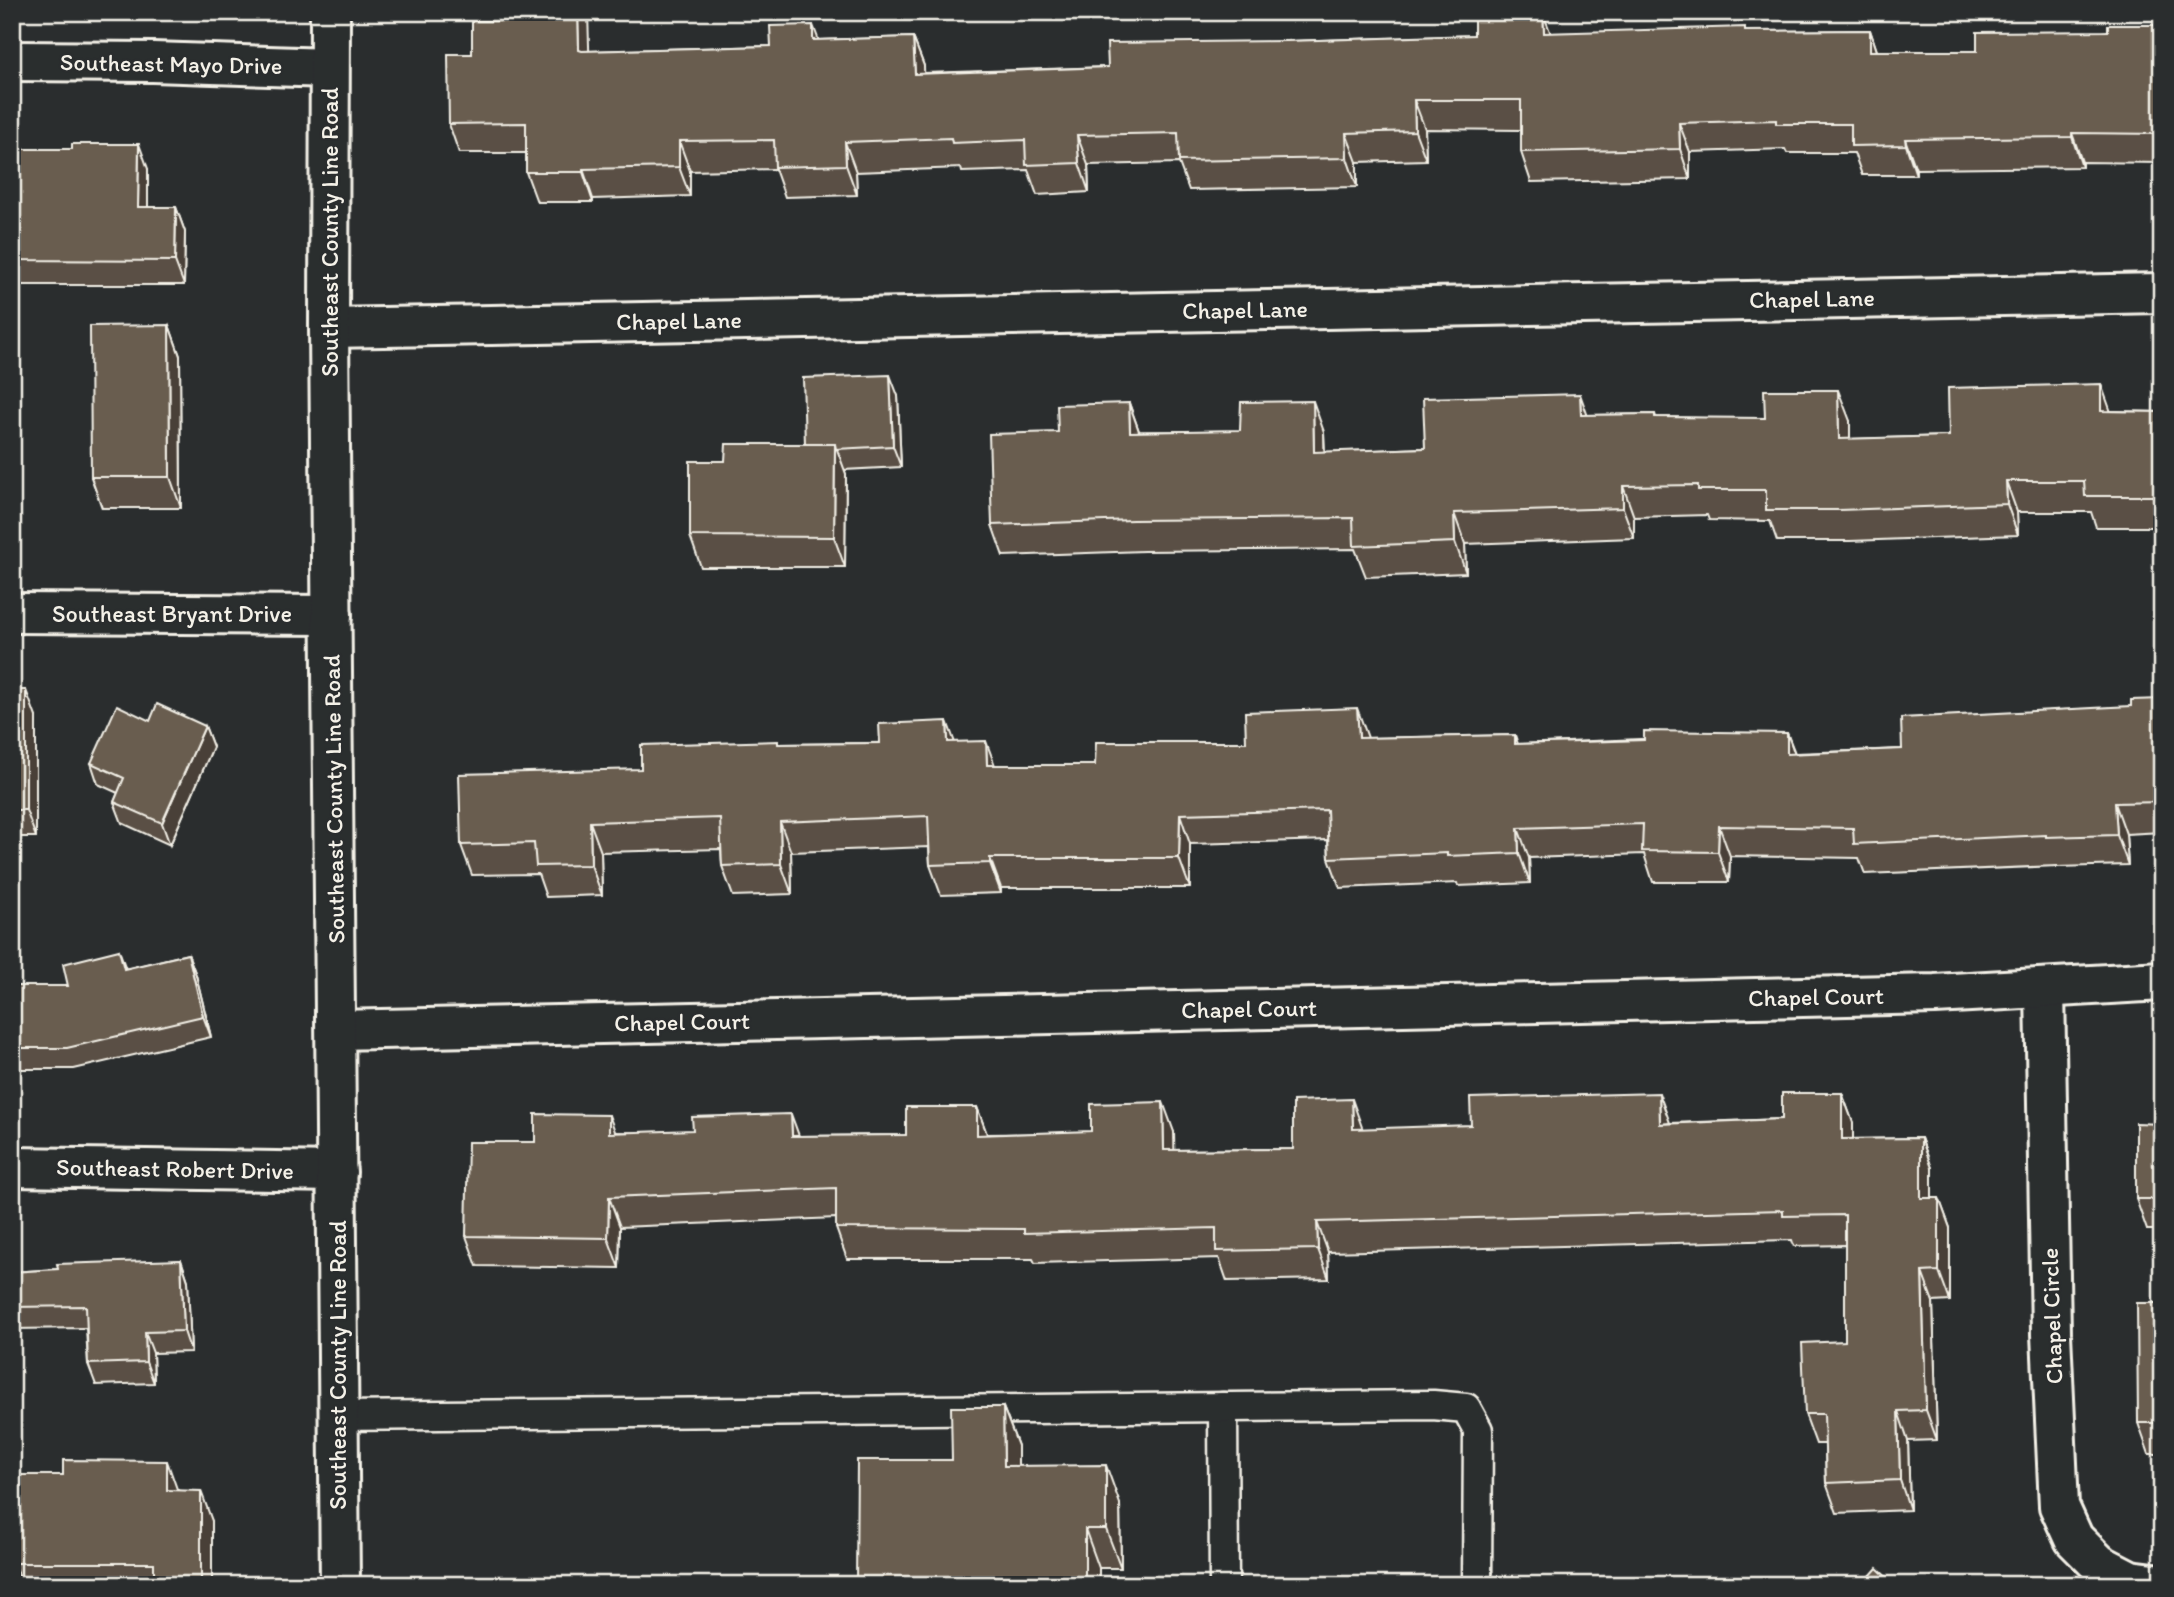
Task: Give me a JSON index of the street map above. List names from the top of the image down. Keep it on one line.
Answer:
{"streets":{"street":["Southeast Mayo Drive","Southeast County Line Road","Chapel Lane","Southeast Bryant Drive","Chapel Court","Southeast Robert Drive","Chapel Circle"]},"crossings":[["Southeast Mayo Drive","Southeast County Line Road"],["Southeast County Line Road","Chapel Lane"],["Southeast County Line Road","Southeast Bryant Drive"],["Southeast County Line Road","Chapel Court"],["Southeast County Line Road","Southeast Robert Drive"],["Chapel Court","Chapel Circle"]]}
